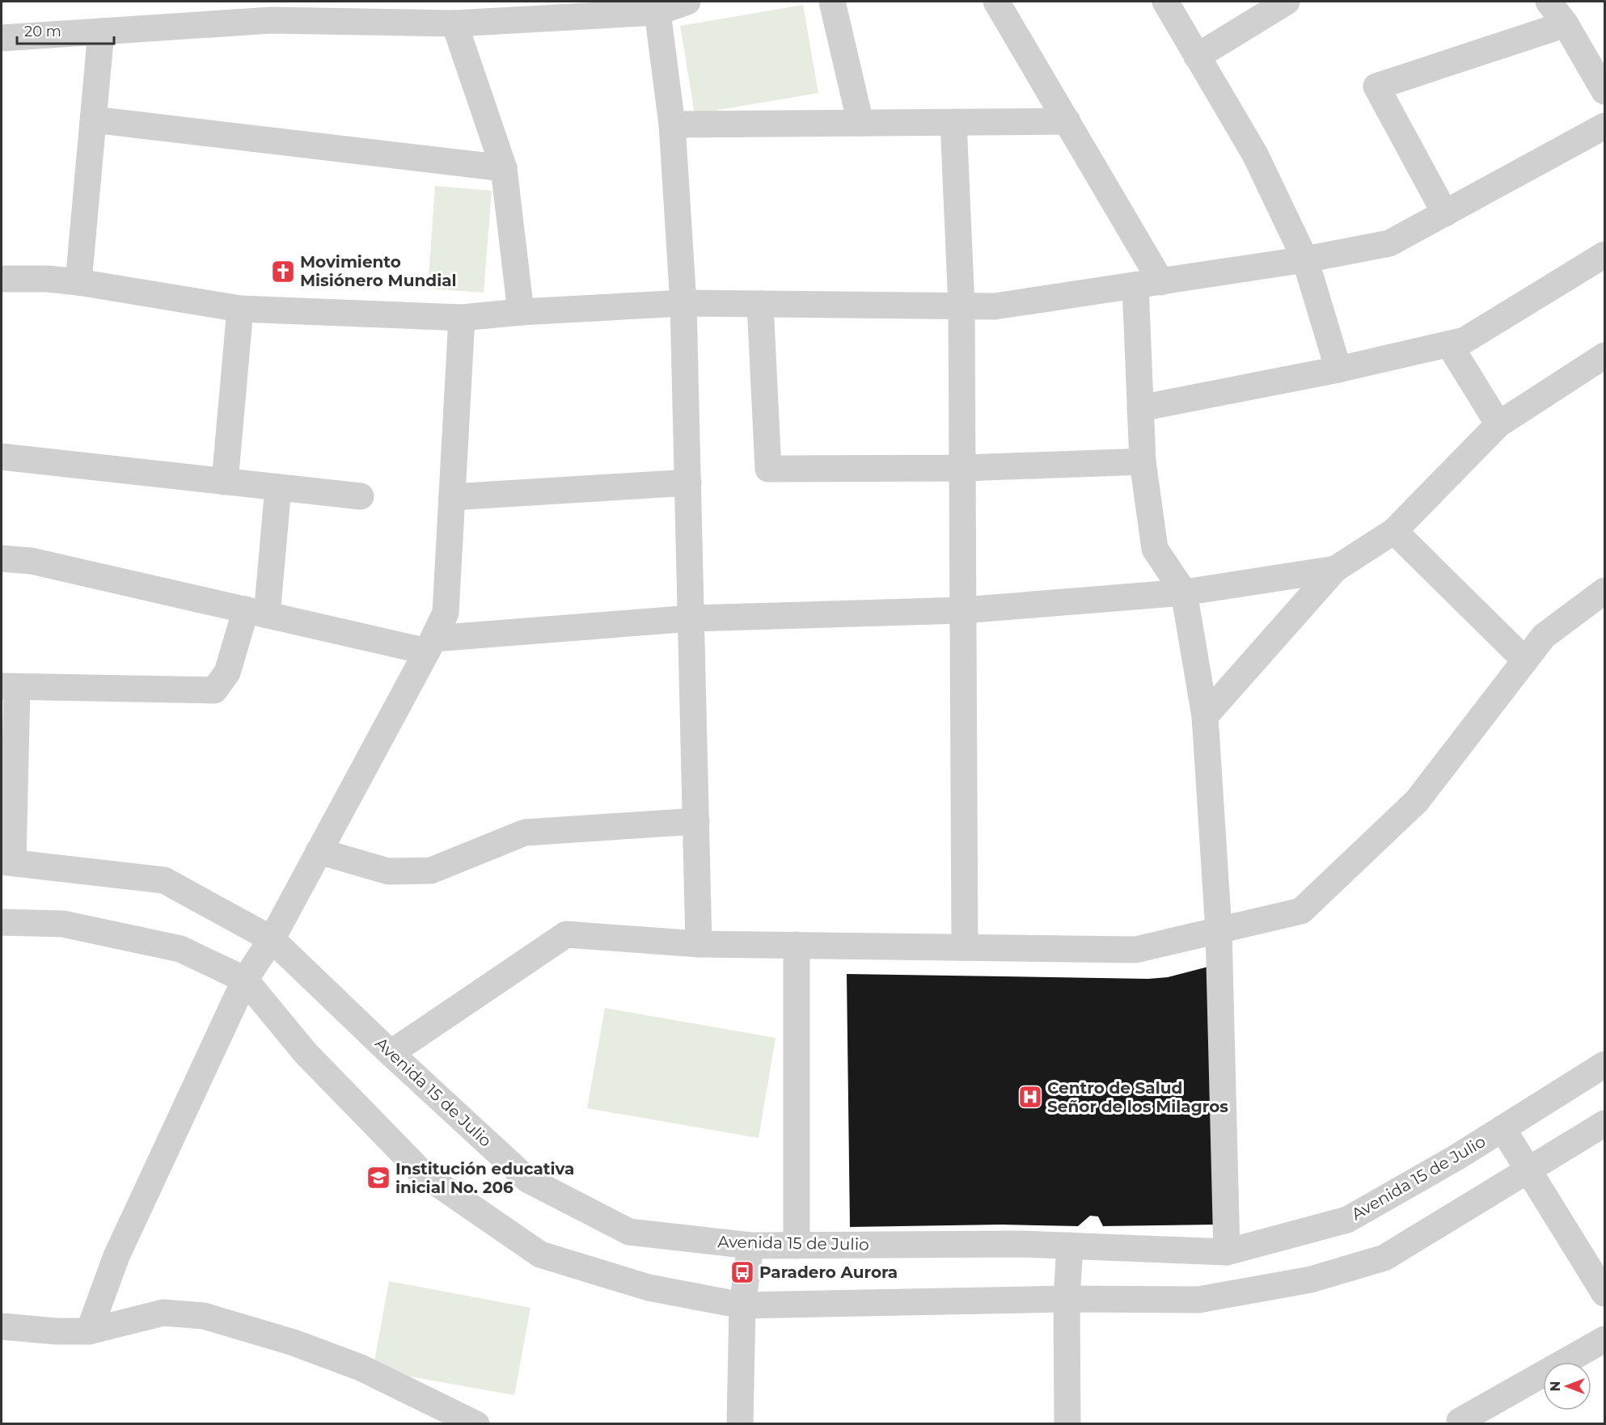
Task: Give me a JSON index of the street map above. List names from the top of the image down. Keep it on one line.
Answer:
{"streets":{"street":["Avenida 15 de Julio"]},"places":{"church":["Movimiento Misiónero Mundial"],"hospital":["Centro de Salud Señor de los Milagros"],"school or university":["Institución educativa inicial No. 206"],"bus stop":["Paradero Aurora"]},"scale_bar":"20 m","north":"left"}
